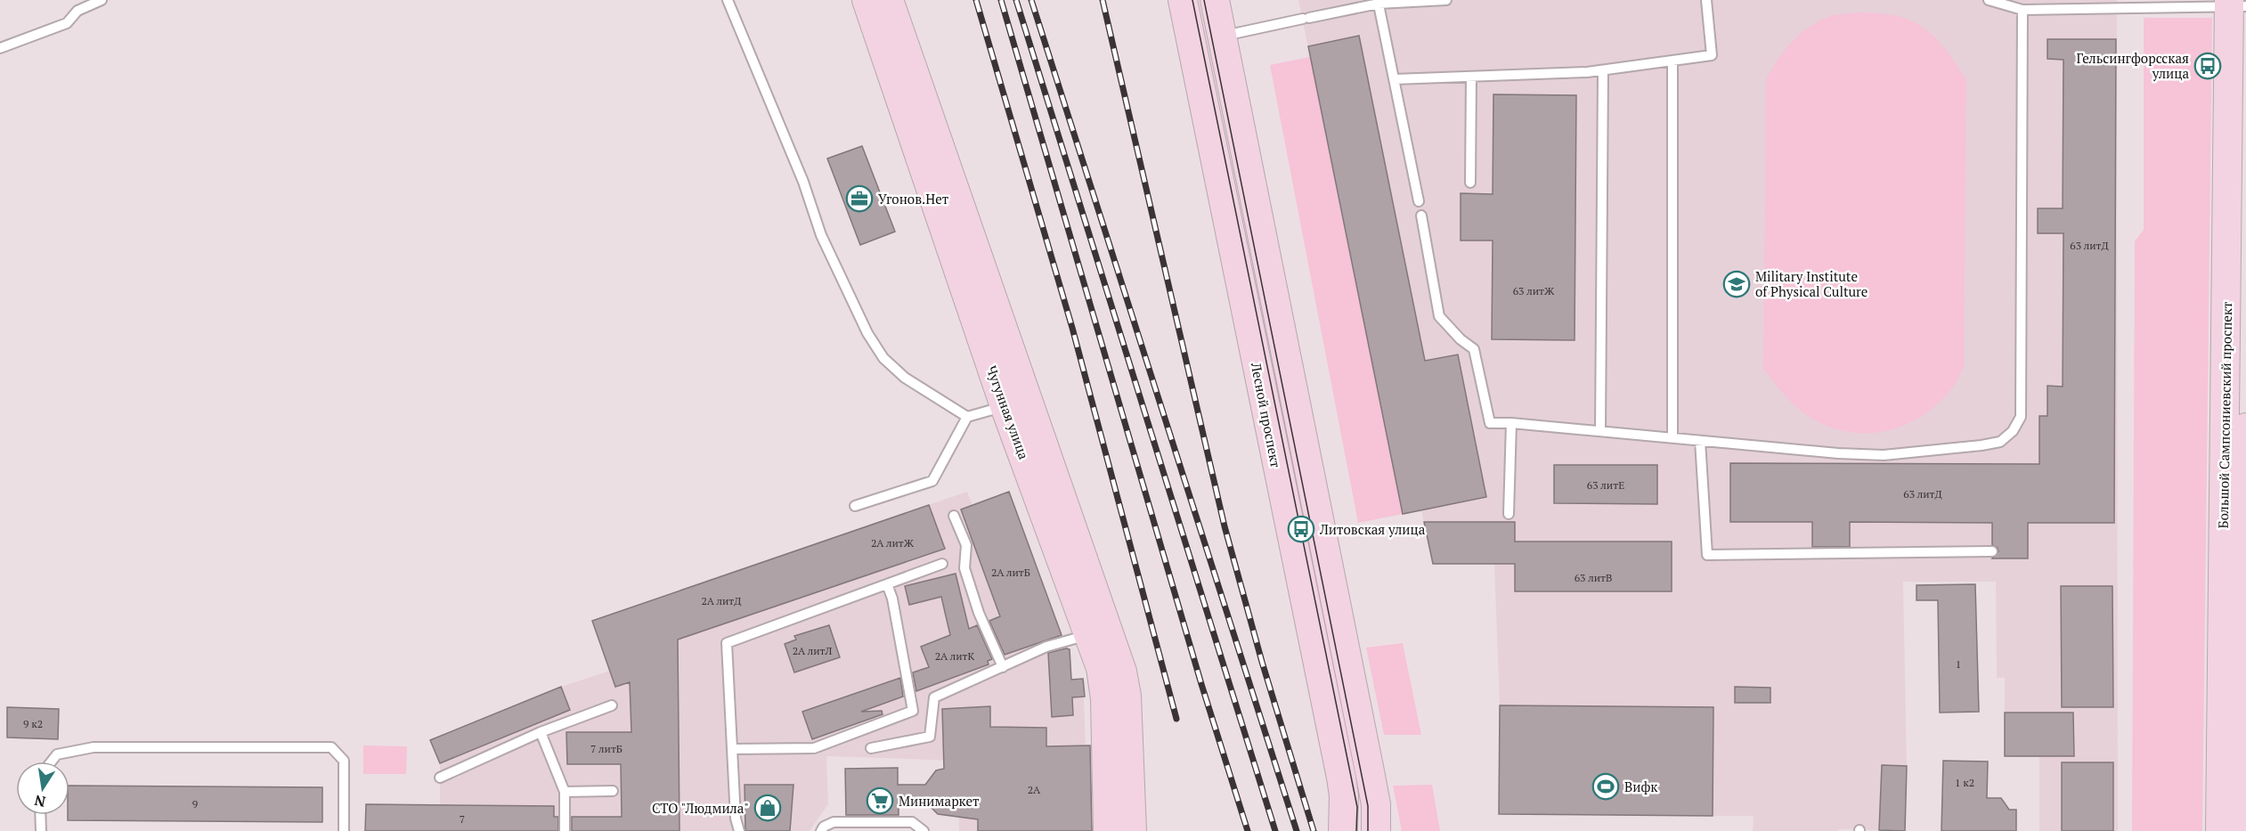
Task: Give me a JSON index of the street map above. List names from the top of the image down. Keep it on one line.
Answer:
{"streets":{"main road":["Чугунная улица","Лесной проспект","Большой Сампсониевский проспект"]},"places":{"bus stop":["Гельсингфорсская улица","Литовская улица"],"office":["Угонов.Нет"],"school or university":["Military Institute of Physical Culture"],"sports":["Вифк"],"supermarket":["Минимаркет"],"shop":["СТО \"Людмила\""]},"house_numbers":["63 литД","63 литЖ","63 литЕ","63 литД","2А литЖ","2А литБ","63 литВ","2А литД","2А литЛ","2А литК","1","9 к2","7 литБ","1 к2","2А","9","7"],"north":"bottom"}
